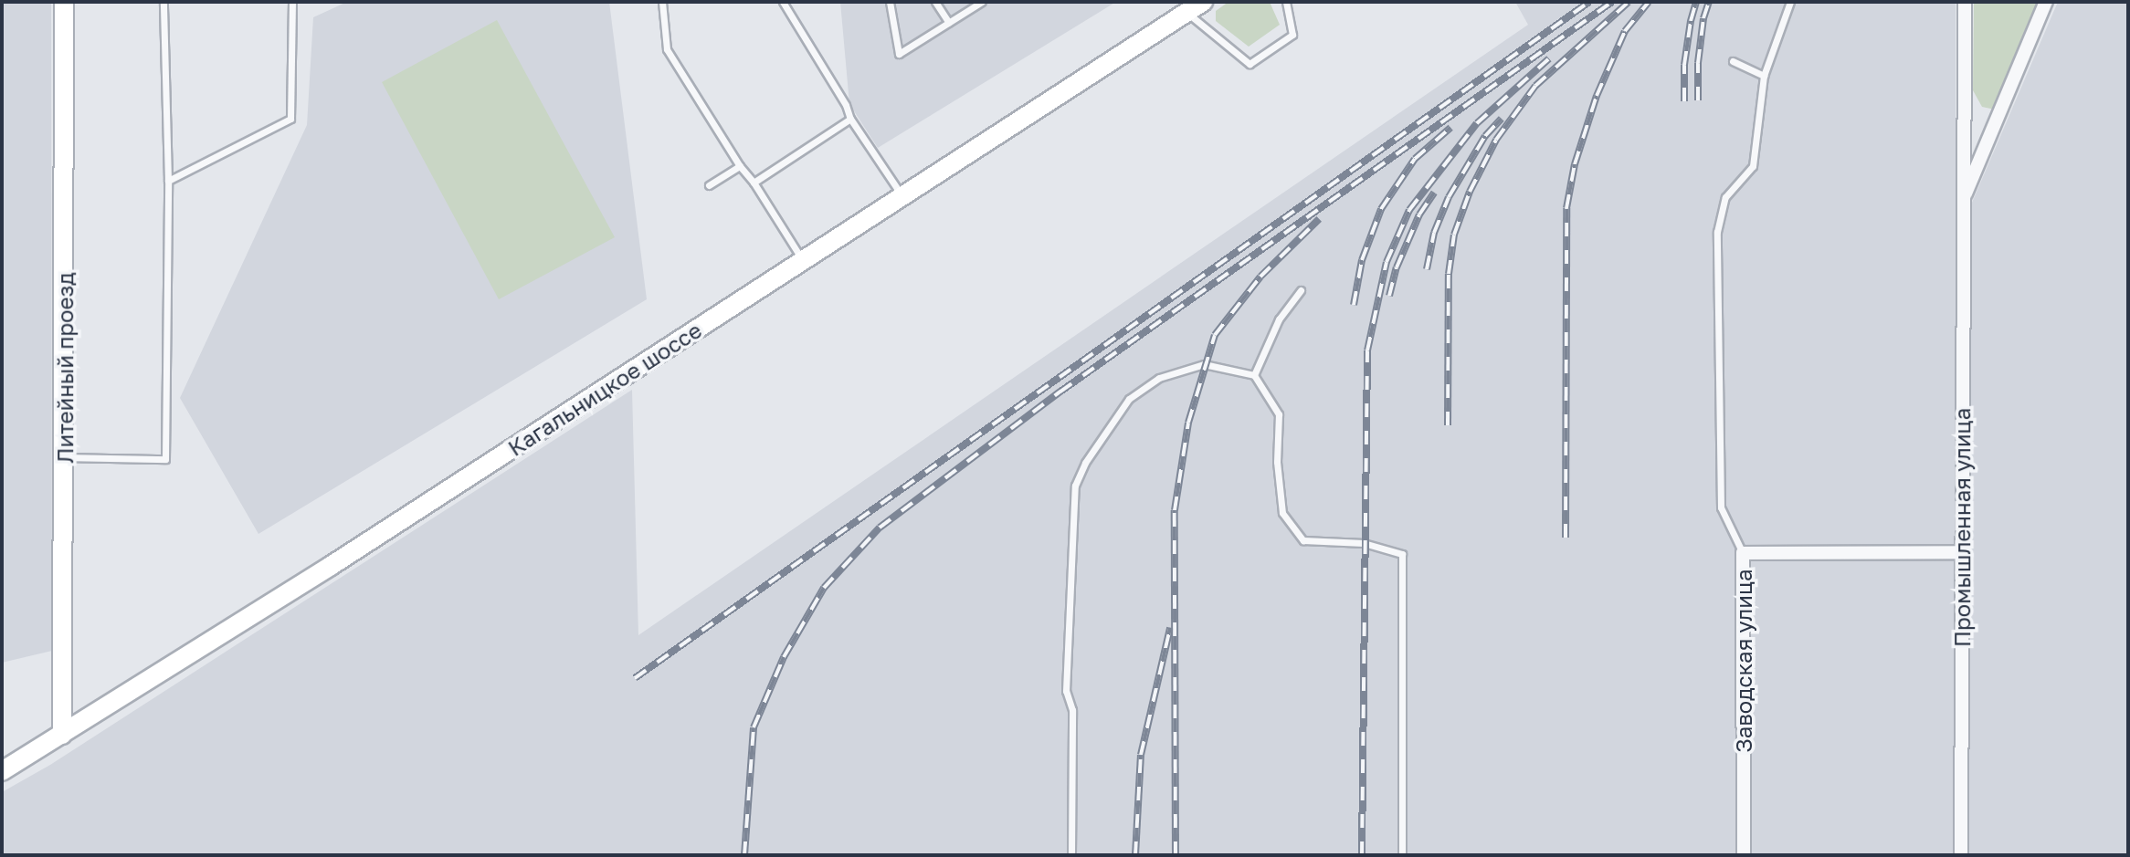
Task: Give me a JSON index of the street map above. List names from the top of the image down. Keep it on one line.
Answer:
{"streets":{"main road":["Литейный проезд","Кагальницкое шоссе"],"street":["Промышленная улица","Заводская улица"]},"crossings":[["Литейный проезд","Кагальницкое шоссе"],["Промышленная улица","Заводская улица"]]}
